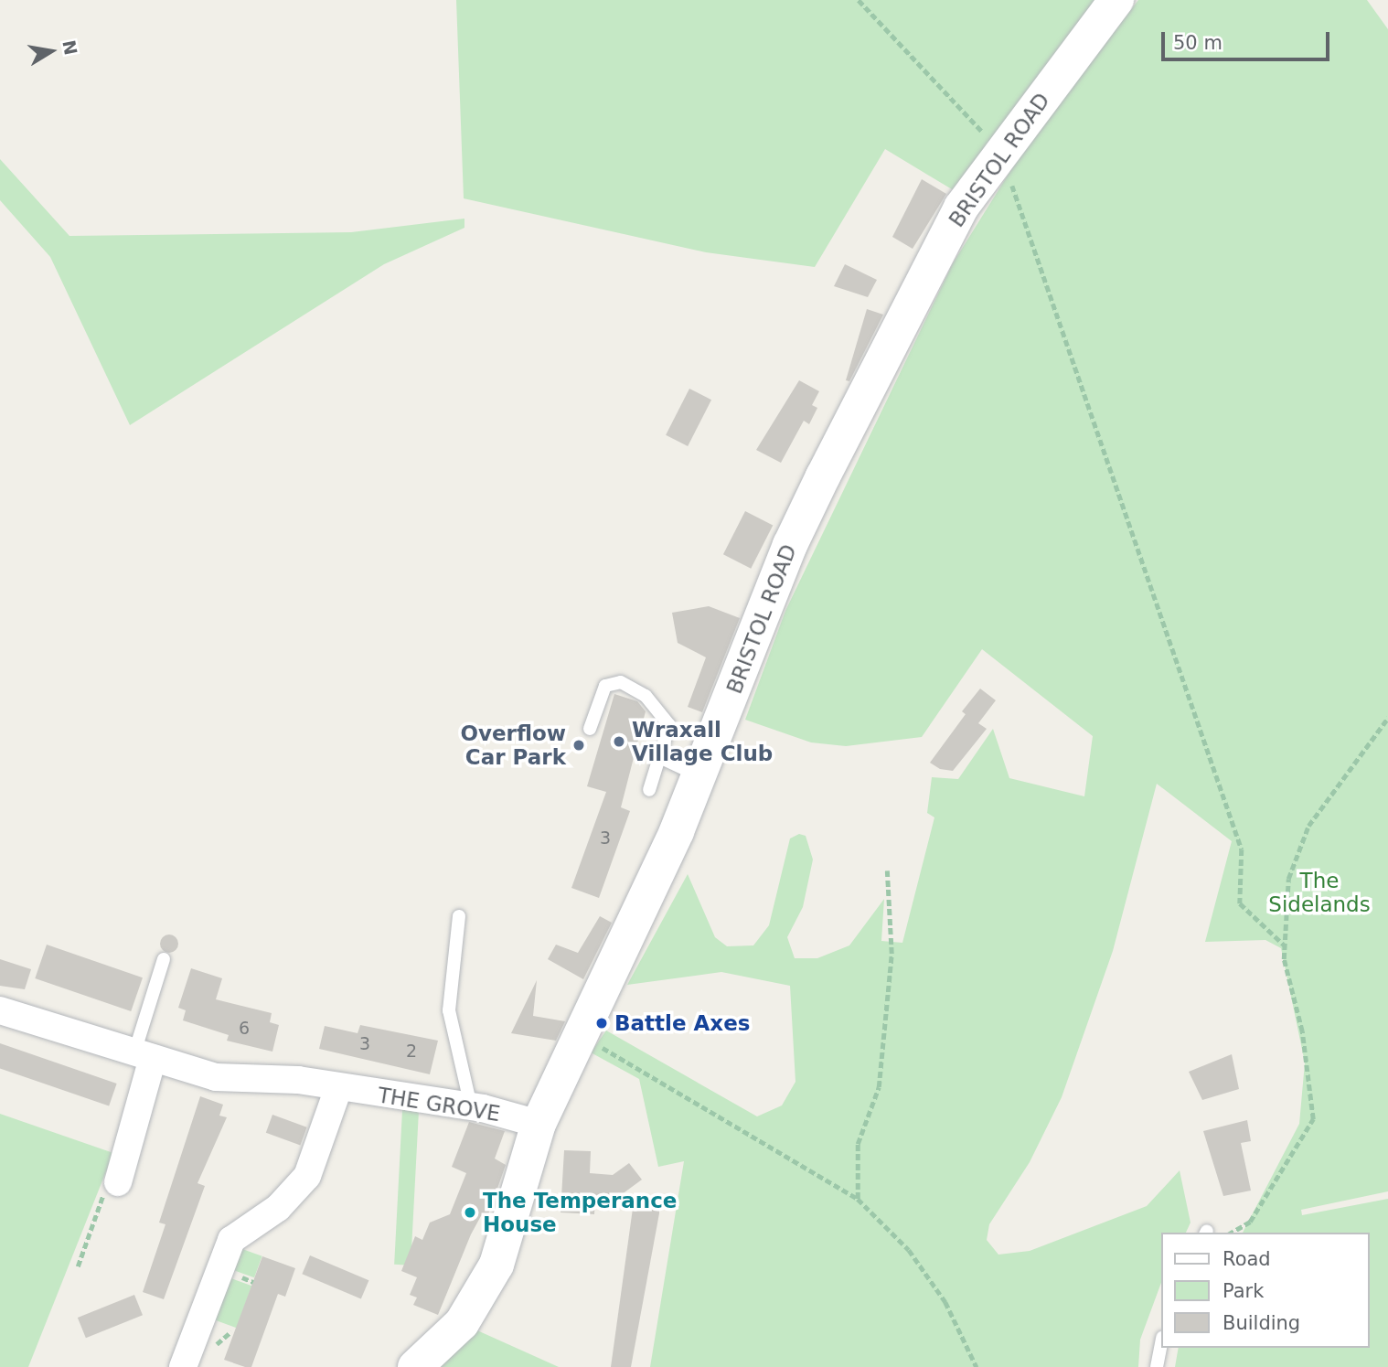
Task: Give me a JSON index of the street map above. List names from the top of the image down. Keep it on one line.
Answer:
{"streets":{"main road":["BRISTOL ROAD"],"street":["THE GROVE"]},"crossings":[["BRISTOL ROAD","THE GROVE"]],"parks":["The Sidelands"],"places":["Wraxall Village Club","Overflow Car Park","Battle Axes","The Temperance House"],"house_numbers":["3","6","3","2"],"legend":["Road","Park","Building"],"scale_bar":"50 m","north":"right"}
